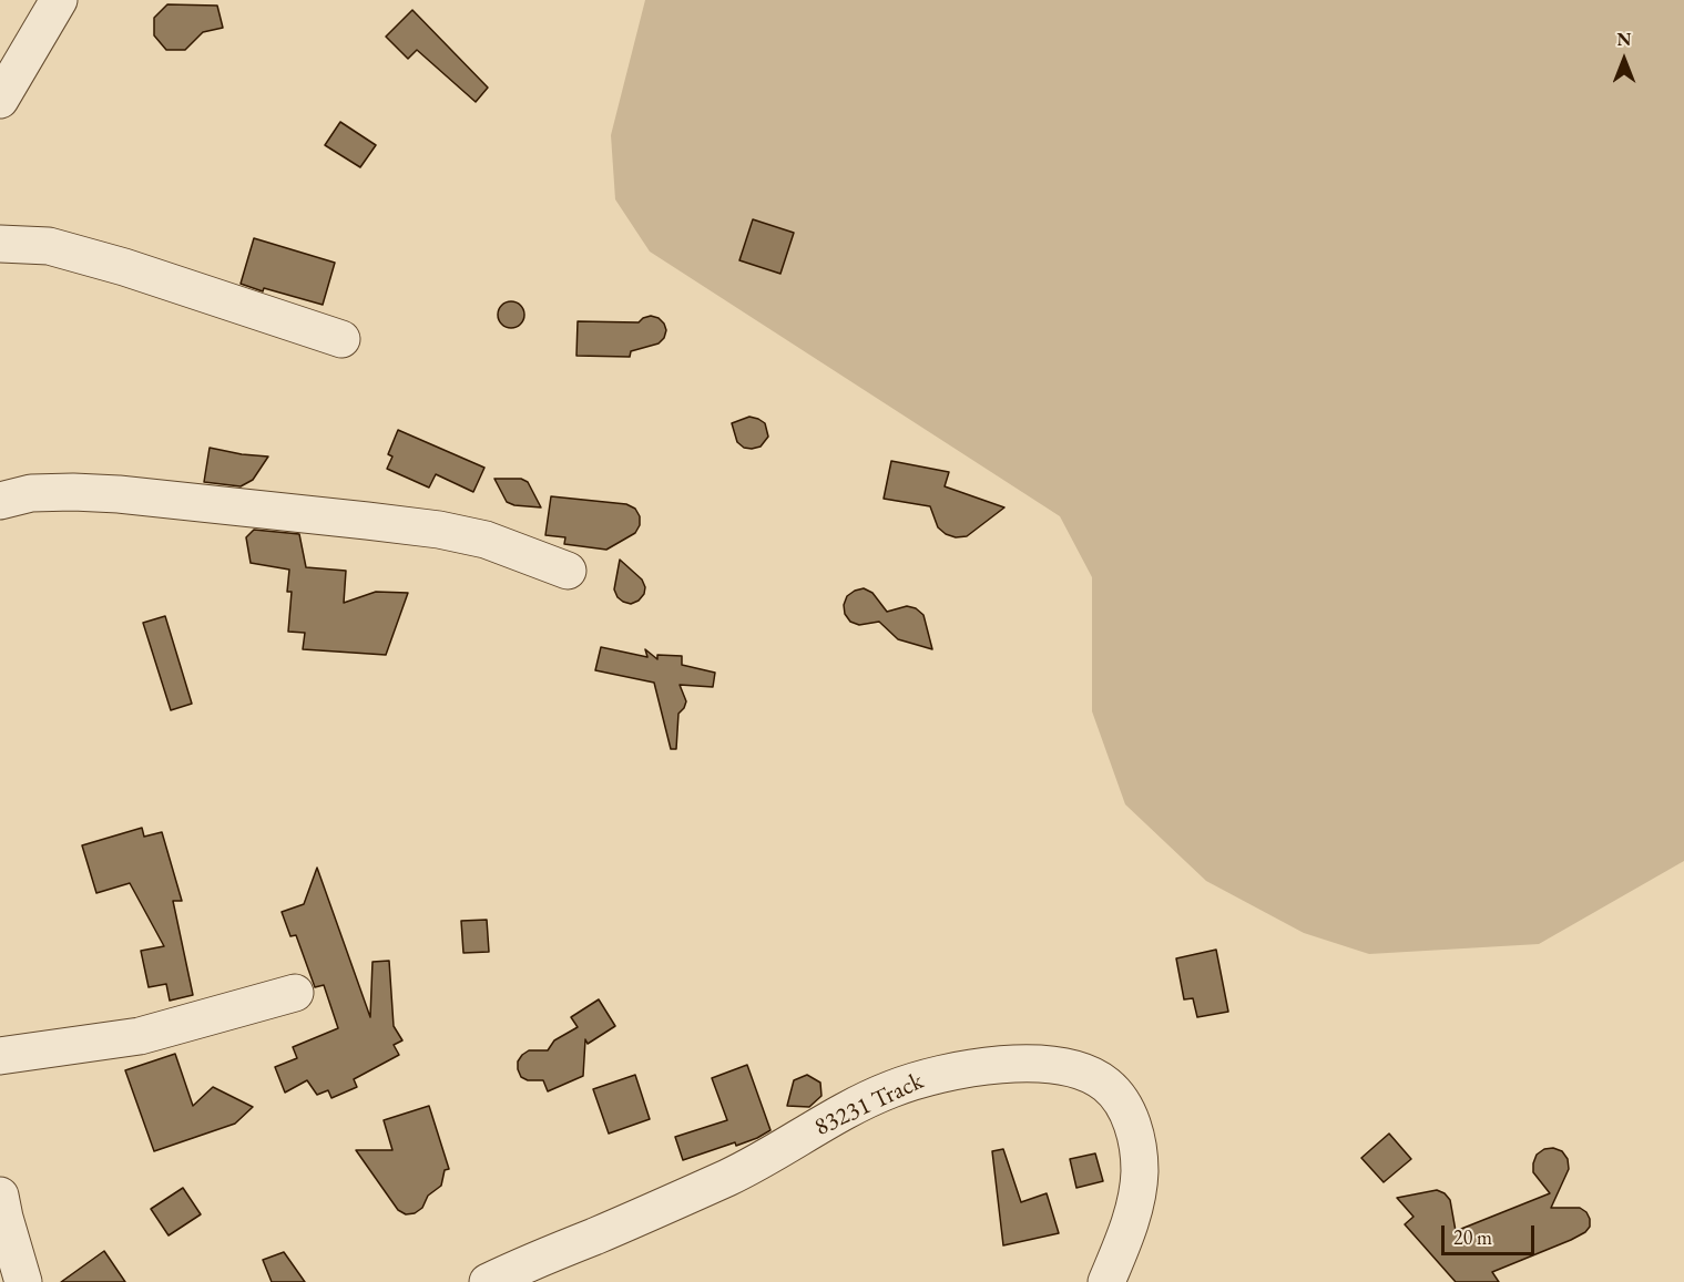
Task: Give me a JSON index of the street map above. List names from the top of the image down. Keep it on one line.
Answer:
{"streets":{"street":["83231 Track"]},"scale_bar":"20 m","north":"top"}
